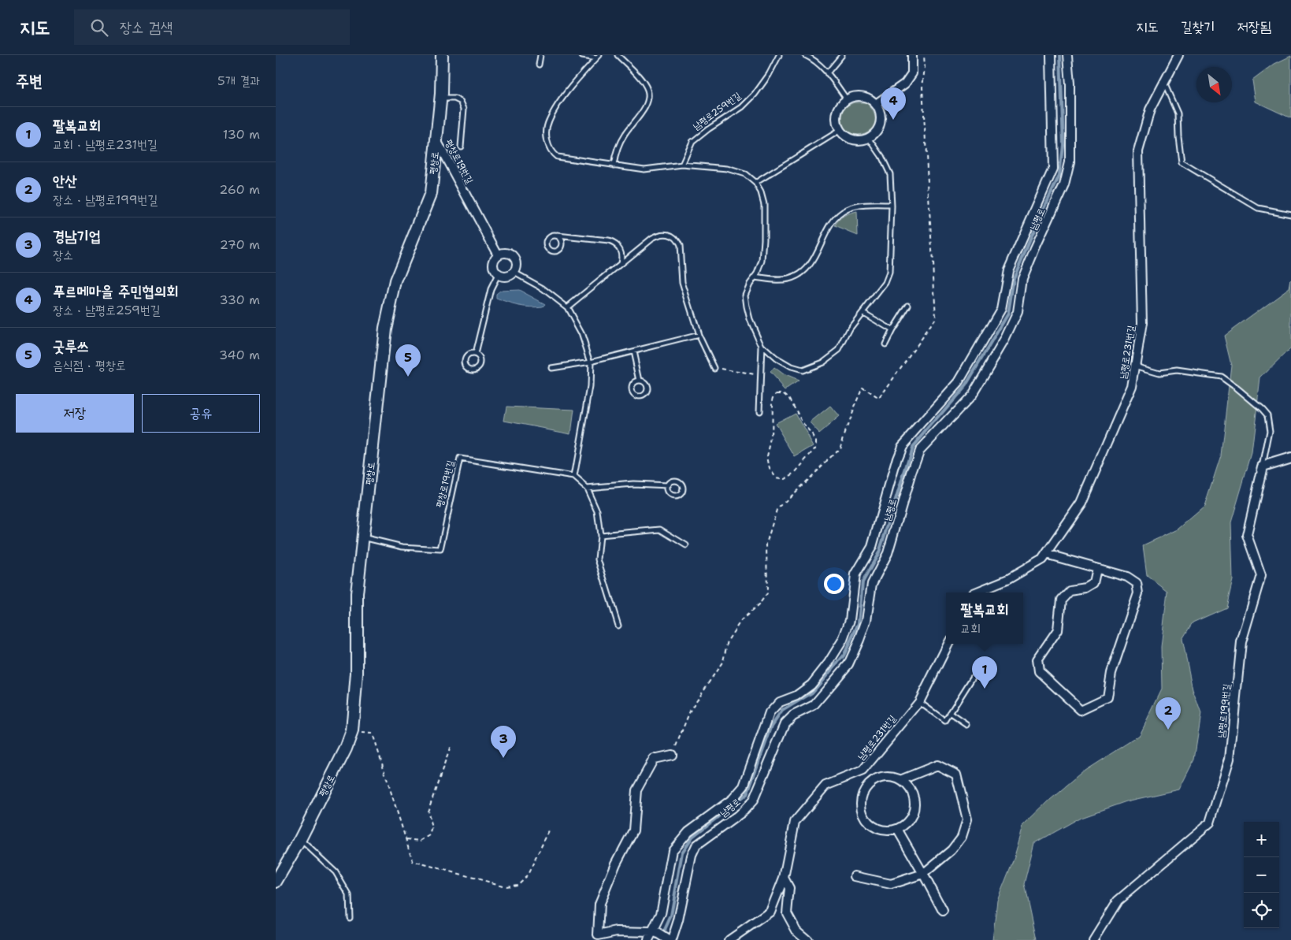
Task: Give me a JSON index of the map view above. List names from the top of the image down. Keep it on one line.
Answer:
{"streets":{"street":["평창로19번길","평창로","남평로","남평로231번길","남평로199번길"],"lane":["남평로259번길"]},"crossings":[["평창로19번길","평창로"]],"north":"bottom right","page":{"header":"지도","search":"장소 검색","nav":["지도","길찾기","저장됨"],"heading":["주변","5개 결과"],"pins":["4","5","1","2","3"],"list":[{"mark":"1","name":"팔복교회","note":"교회 · 남평로231번길","value":"130 m"},{"mark":"2","name":"안산","note":"장소 · 남평로199번길","value":"260 m"},{"mark":"3","name":"경남기업","note":"장소","value":"270 m"},{"mark":"4","name":"푸르메마을 주민협의회","note":"장소 · 남평로259번길","value":"330 m"},{"mark":"5","name":"굿루쓰","note":"음식점 · 평창로","value":"340 m"}],"buttons":["저장","공유"],"popup":["팔복교회","교회"],"map_buttons":["+","−"]}}
